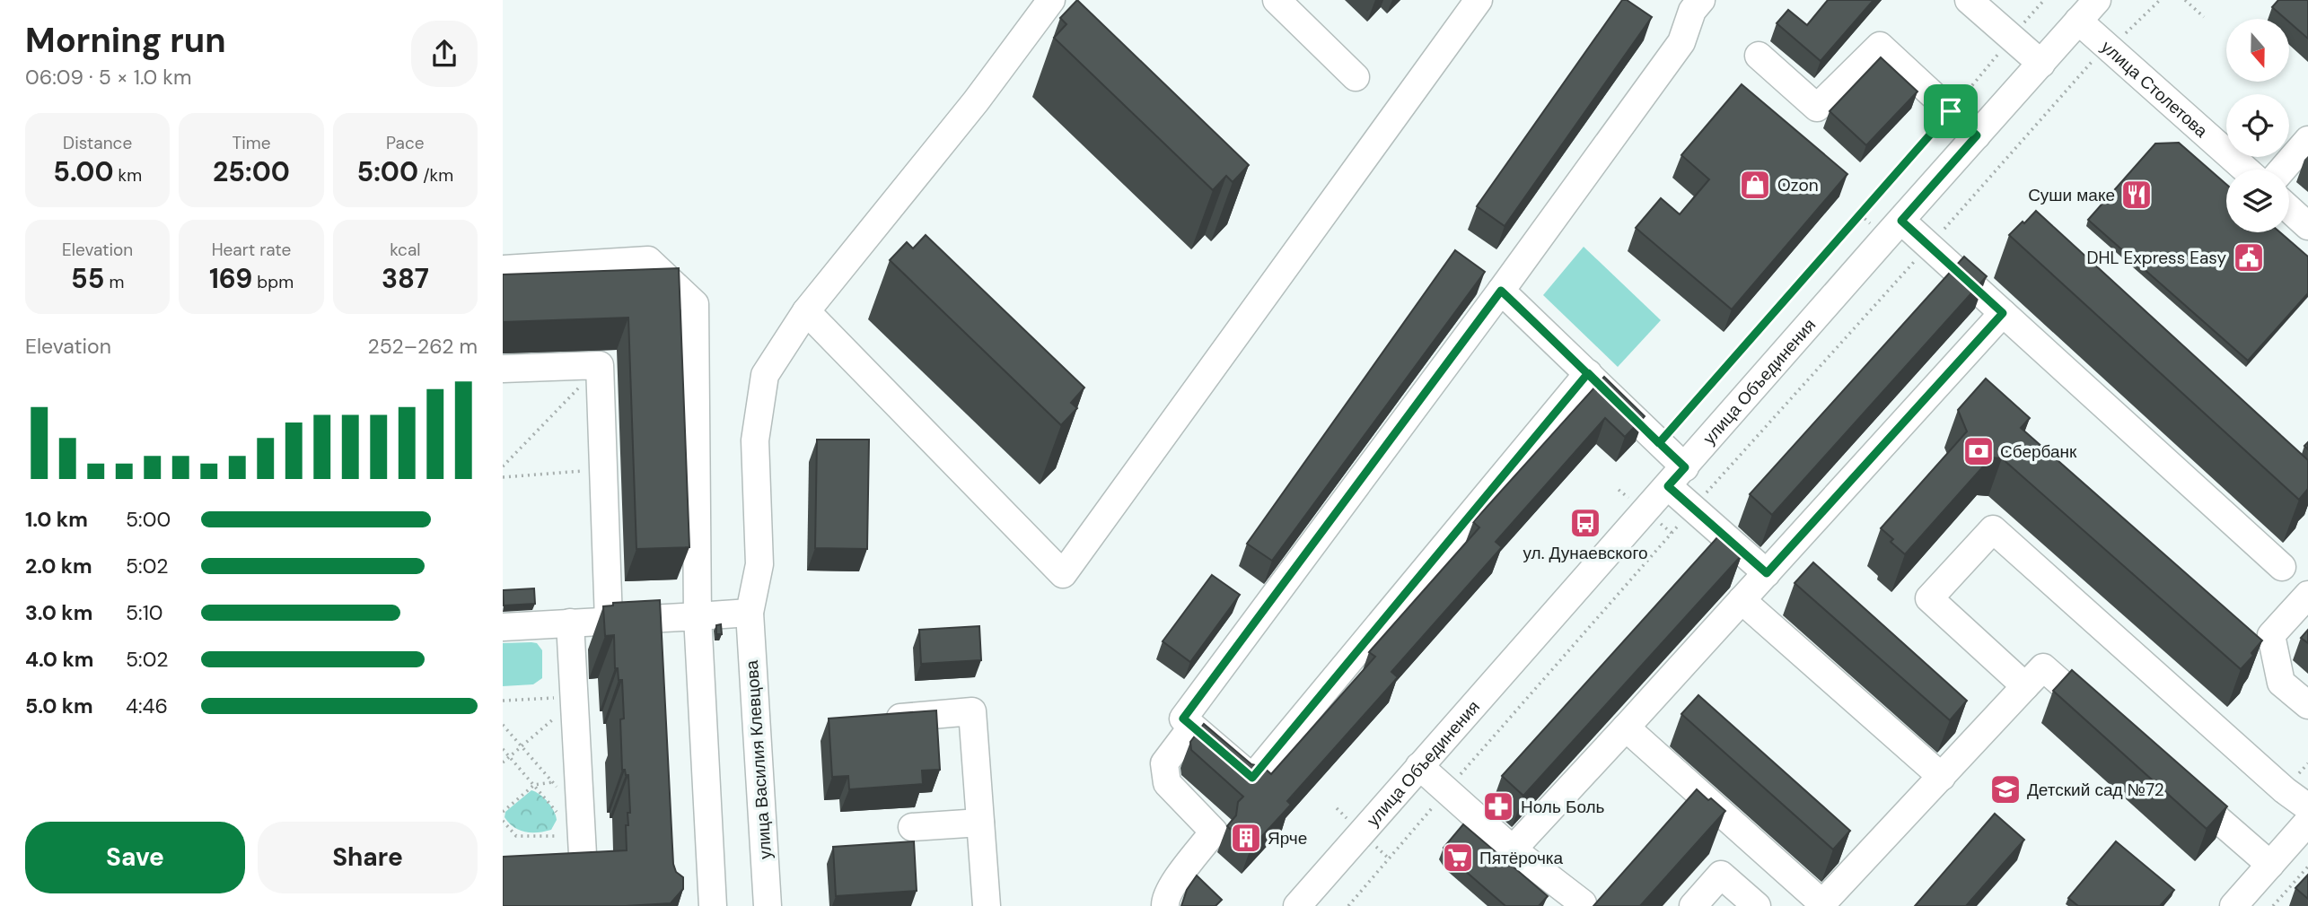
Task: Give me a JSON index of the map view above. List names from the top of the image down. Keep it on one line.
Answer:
{"streets":{"street":["улица Столетова","улица Объединения","улица Василия Клевцова"]},"crossings":[["улица Столетова","улица Объединения"]],"places":{"shop":["Ozon"],"restaurant":["Суши маке"],"public building":["DHL Express Easy"],"bank":["Сбербанк"],"bus stop":["ул. Дунаевского"],"school or university":["Детский сад №72"],"pharmacy":["Ноль Боль"],"building":["Ярче"],"supermarket":["Пятёрочка"]},"north":"bottom","page":{"heading":["Morning run","06:09 · 5 × 1.0 km"],"stats":[["Distance","5.00 km"],["Time","25:00"],["Pace","5:00 /km"],["Elevation","55 m"],["Heart rate","169 bpm"],["kcal","387"]],"chart":["Elevation","252–262 m"],"list":[{"name":"1.0 km","note":"5:00"},{"name":"2.0 km","note":"5:02"},{"name":"3.0 km","note":"5:10"},{"name":"4.0 km","note":"5:02"},{"name":"5.0 km","note":"4:46"}],"buttons":["Save","Share"]}}
